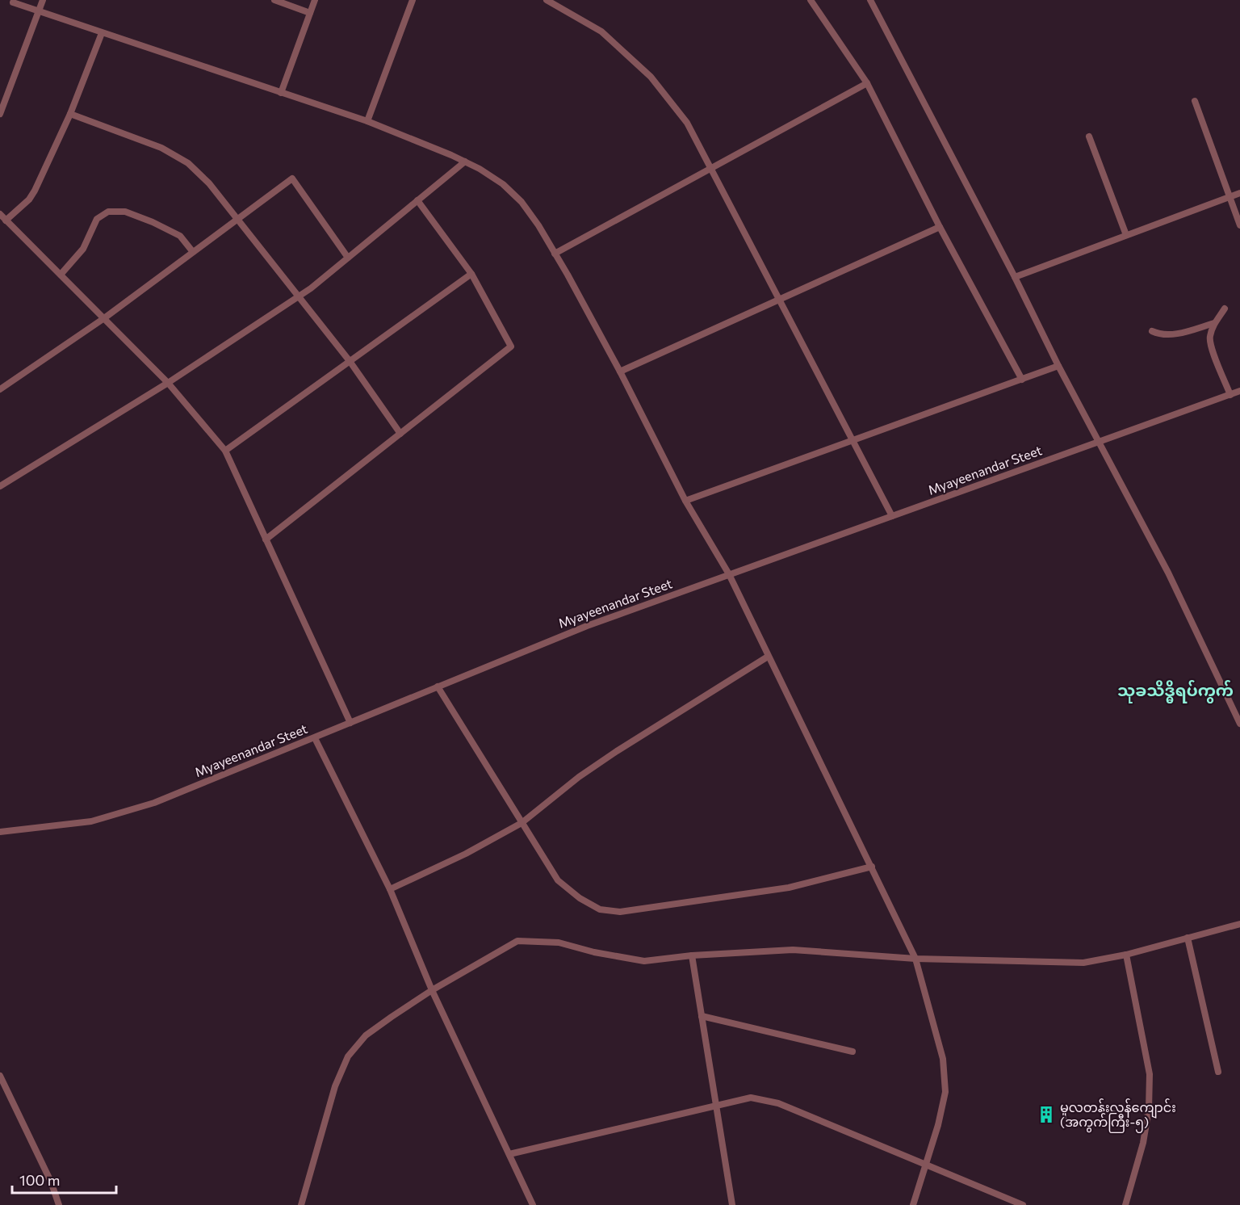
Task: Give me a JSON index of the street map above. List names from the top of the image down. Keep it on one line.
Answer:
{"streets":{"street":["Myayeenandar Steet"]},"districts":["သုခသိဒ္ဓိရပ်ကွက်"],"places":{"building":["မူလတန်းလွန်ကျောင်း (အကွက်ကြီး-၅)"]},"scale_bar":"100 m"}
